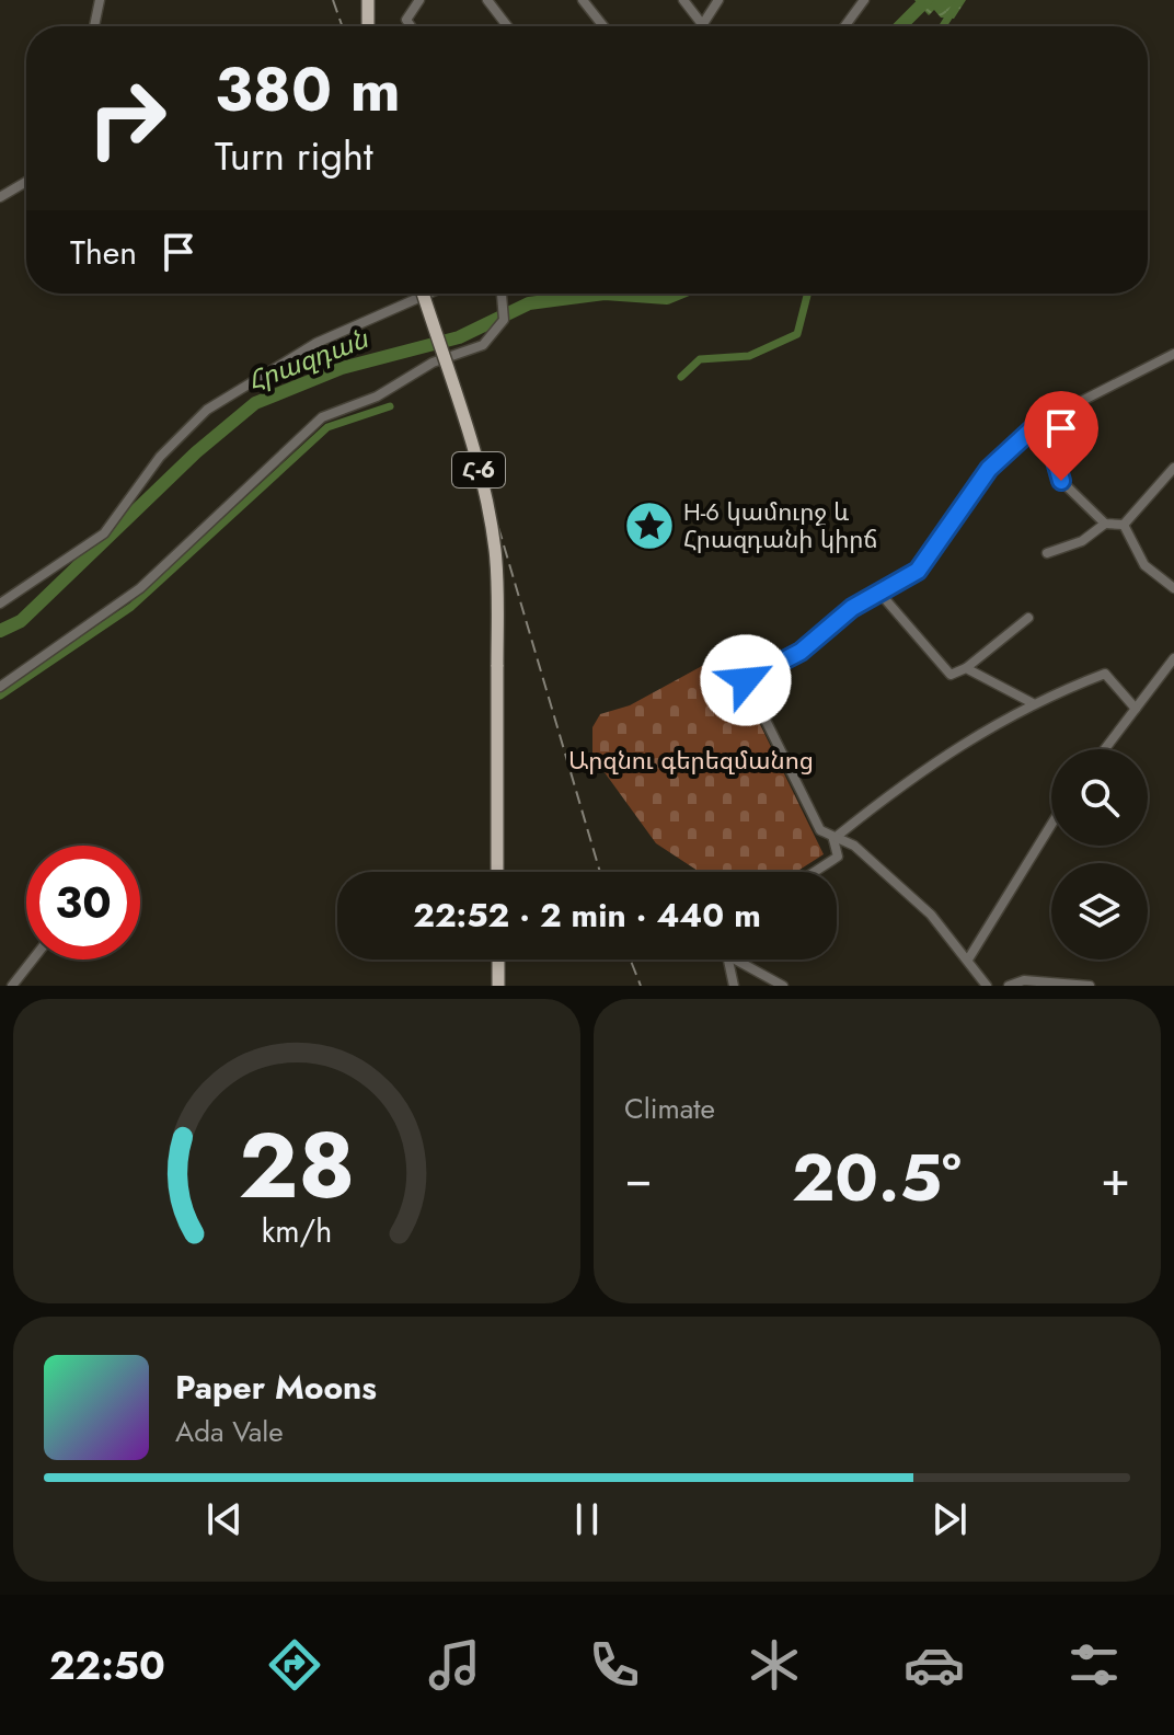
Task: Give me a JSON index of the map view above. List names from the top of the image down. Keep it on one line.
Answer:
{"streets":{"main road":["Հ-6"]},"water":["Հրազդան"],"parks":["Արզնու գերեզմանոց"],"places":{"place":["H-6 կամուրջ և Հրազդանի կիրճ"]},"page":{"turn":["380 m","Turn right"],"then":"Then","limit":"30","trip":"22:52 · 2 min · 440 m","tile":"Climate","heat":["−","20.5°","+"],"song":["Paper Moons","Ada Vale"],"tabs":"22:50","gauge":["28","km/h"]}}
